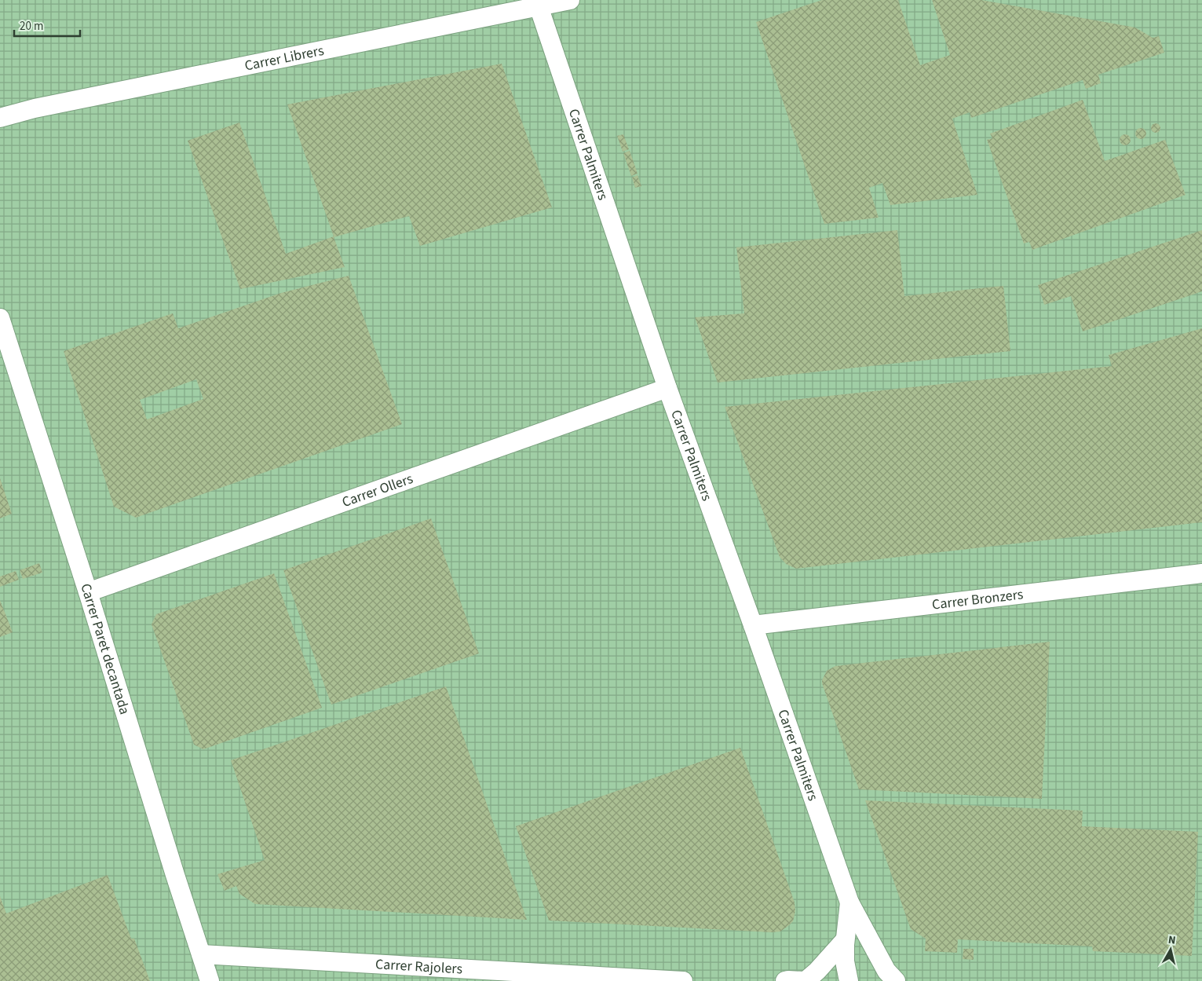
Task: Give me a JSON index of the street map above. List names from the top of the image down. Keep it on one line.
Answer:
{"streets":{"street":["Carrer Librers","Carrer Palmiters","Carrer Ollers","Carrer Bronzers","Carrer Paret decantada","Carrer Rajolers"]},"crossings":[["Carrer Librers","Carrer Palmiters"],["Carrer Palmiters","Carrer Ollers"],["Carrer Palmiters","Carrer Bronzers"],["Carrer Ollers","Carrer Paret decantada"],["Carrer Paret decantada","Carrer Rajolers"]],"scale_bar":"20 m","north":"top"}
